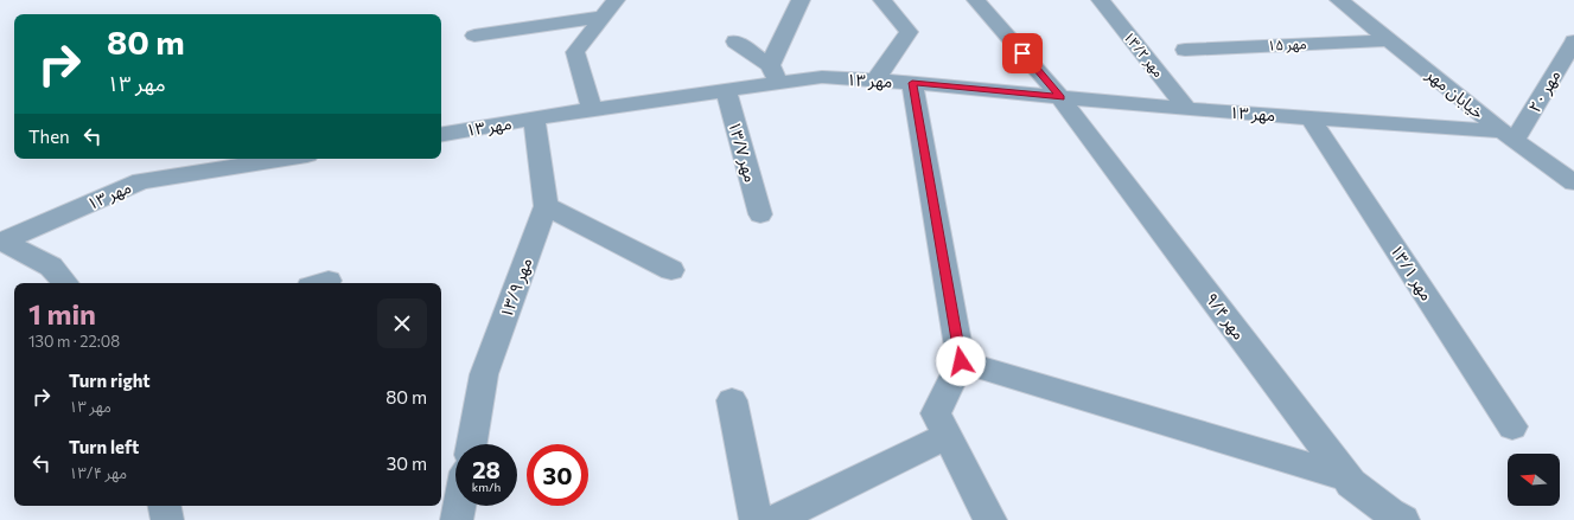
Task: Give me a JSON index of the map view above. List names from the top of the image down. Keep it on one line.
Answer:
{"streets":{"street":["مهر ۱۵","مهر ۱۳/۲","مهر ۱۳","مهر ۲۰","خیابان مهر","مهر ۱۳/۷","مهر ۱۳/۱","مهر ۱۳/۹","مهر ۹/۴"]},"crossings":[["مهر ۱۵","خیابان مهر"],["مهر ۱۳/۲","مهر ۱۳"],["مهر ۱۳","مهر ۲۰"],["مهر ۱۳","خیابان مهر"],["مهر ۱۳","مهر ۱۳/۷"],["مهر ۱۳","مهر ۱۳/۱"],["مهر ۱۳","مهر ۱۳/۹"],["مهر ۱۳","مهر ۹/۴"],["مهر ۲۰","خیابان مهر"]],"north":"left","page":{"turn":["80 m","مهر ۱۳"],"then":"Then","heading":["1 min","130 m · 22:08"],"list":[{"name":"Turn right","note":"مهر ۱۳","value":"80 m"},{"name":"Turn left","note":"مهر ۱۳/۴","value":"30 m"}],"speed":"28 km/h","limit":"30"}}
